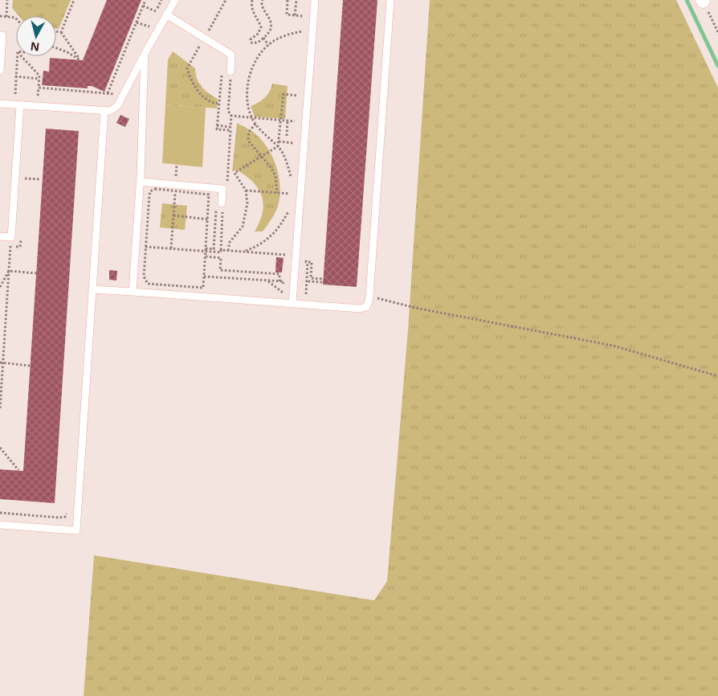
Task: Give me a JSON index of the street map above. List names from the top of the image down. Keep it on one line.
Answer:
{"north":"bottom"}
